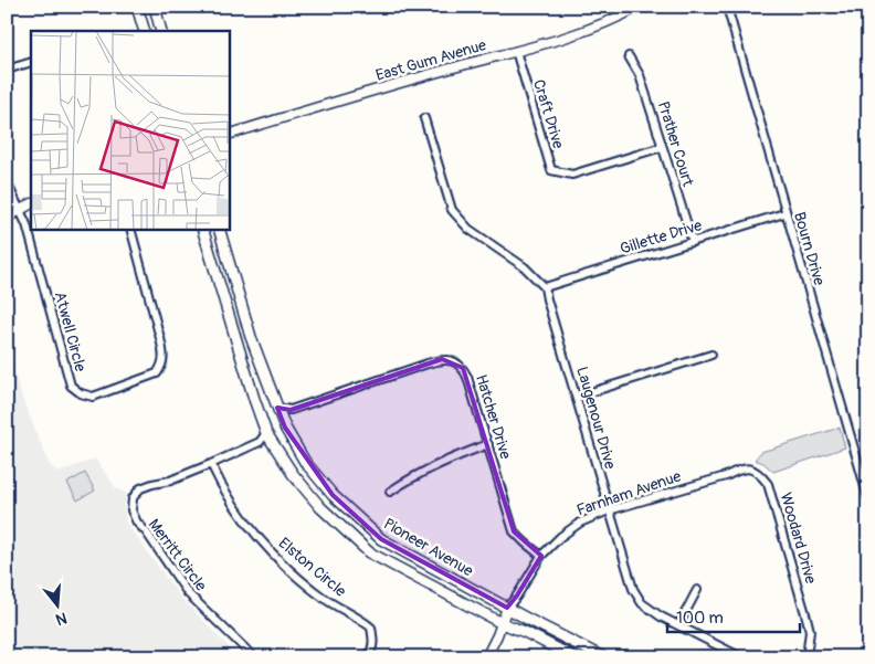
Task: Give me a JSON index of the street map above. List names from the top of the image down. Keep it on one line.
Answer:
{"streets":{"main road":["Pioneer Avenue"],"street":["East Gum Avenue","Craft Drive","Prather Court","Gillette Drive","Bourn Drive","Atwell Circle","Hatcher Drive","Laugenour Drive","Farnham Avenue","Woodard Drive","Merritt Circle","Elston Circle"]},"crossings":[["East Gum Avenue","Craft Drive"],["Craft Drive","Prather Court"],["Prather Court","Gillette Drive"],["Gillette Drive","Bourn Drive"],["Gillette Drive","Laugenour Drive"],["Hatcher Drive","Farnham Avenue"],["Hatcher Drive","Pioneer Avenue"],["Laugenour Drive","Farnham Avenue"],["Farnham Avenue","Woodard Drive"],["Farnham Avenue","Pioneer Avenue"],["Pioneer Avenue","Merritt Circle"],["Merritt Circle","Elston Circle"]],"scale_bar":"100 m","north":"bottom"}
